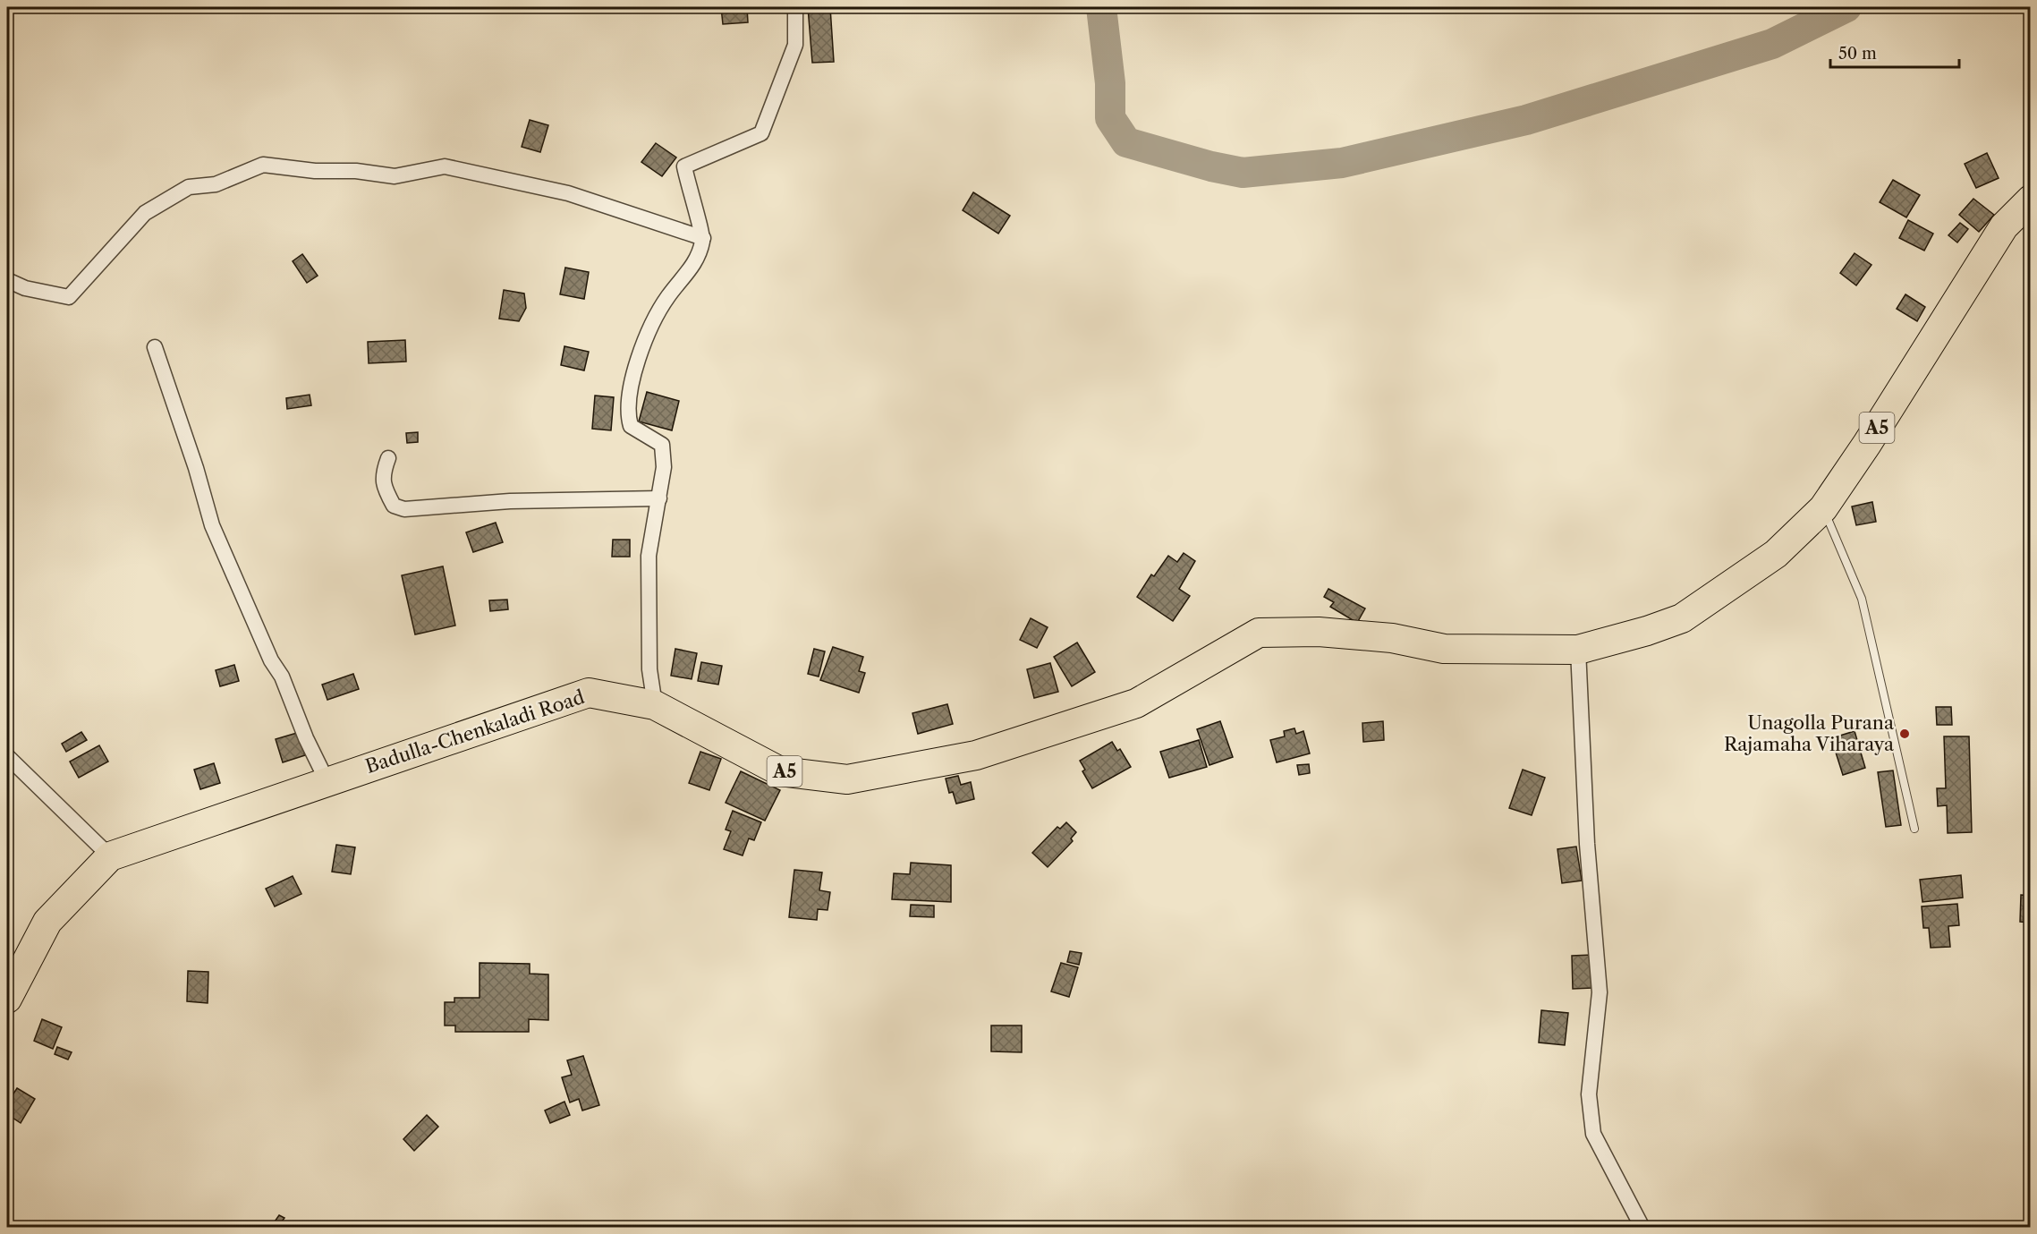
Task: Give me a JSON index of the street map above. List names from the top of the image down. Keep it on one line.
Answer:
{"streets":{"highway":["A5","Badulla-Chenkaladi Road"]},"places":["Unagolla Purana Rajamaha Viharaya"],"scale_bar":"50 m"}
